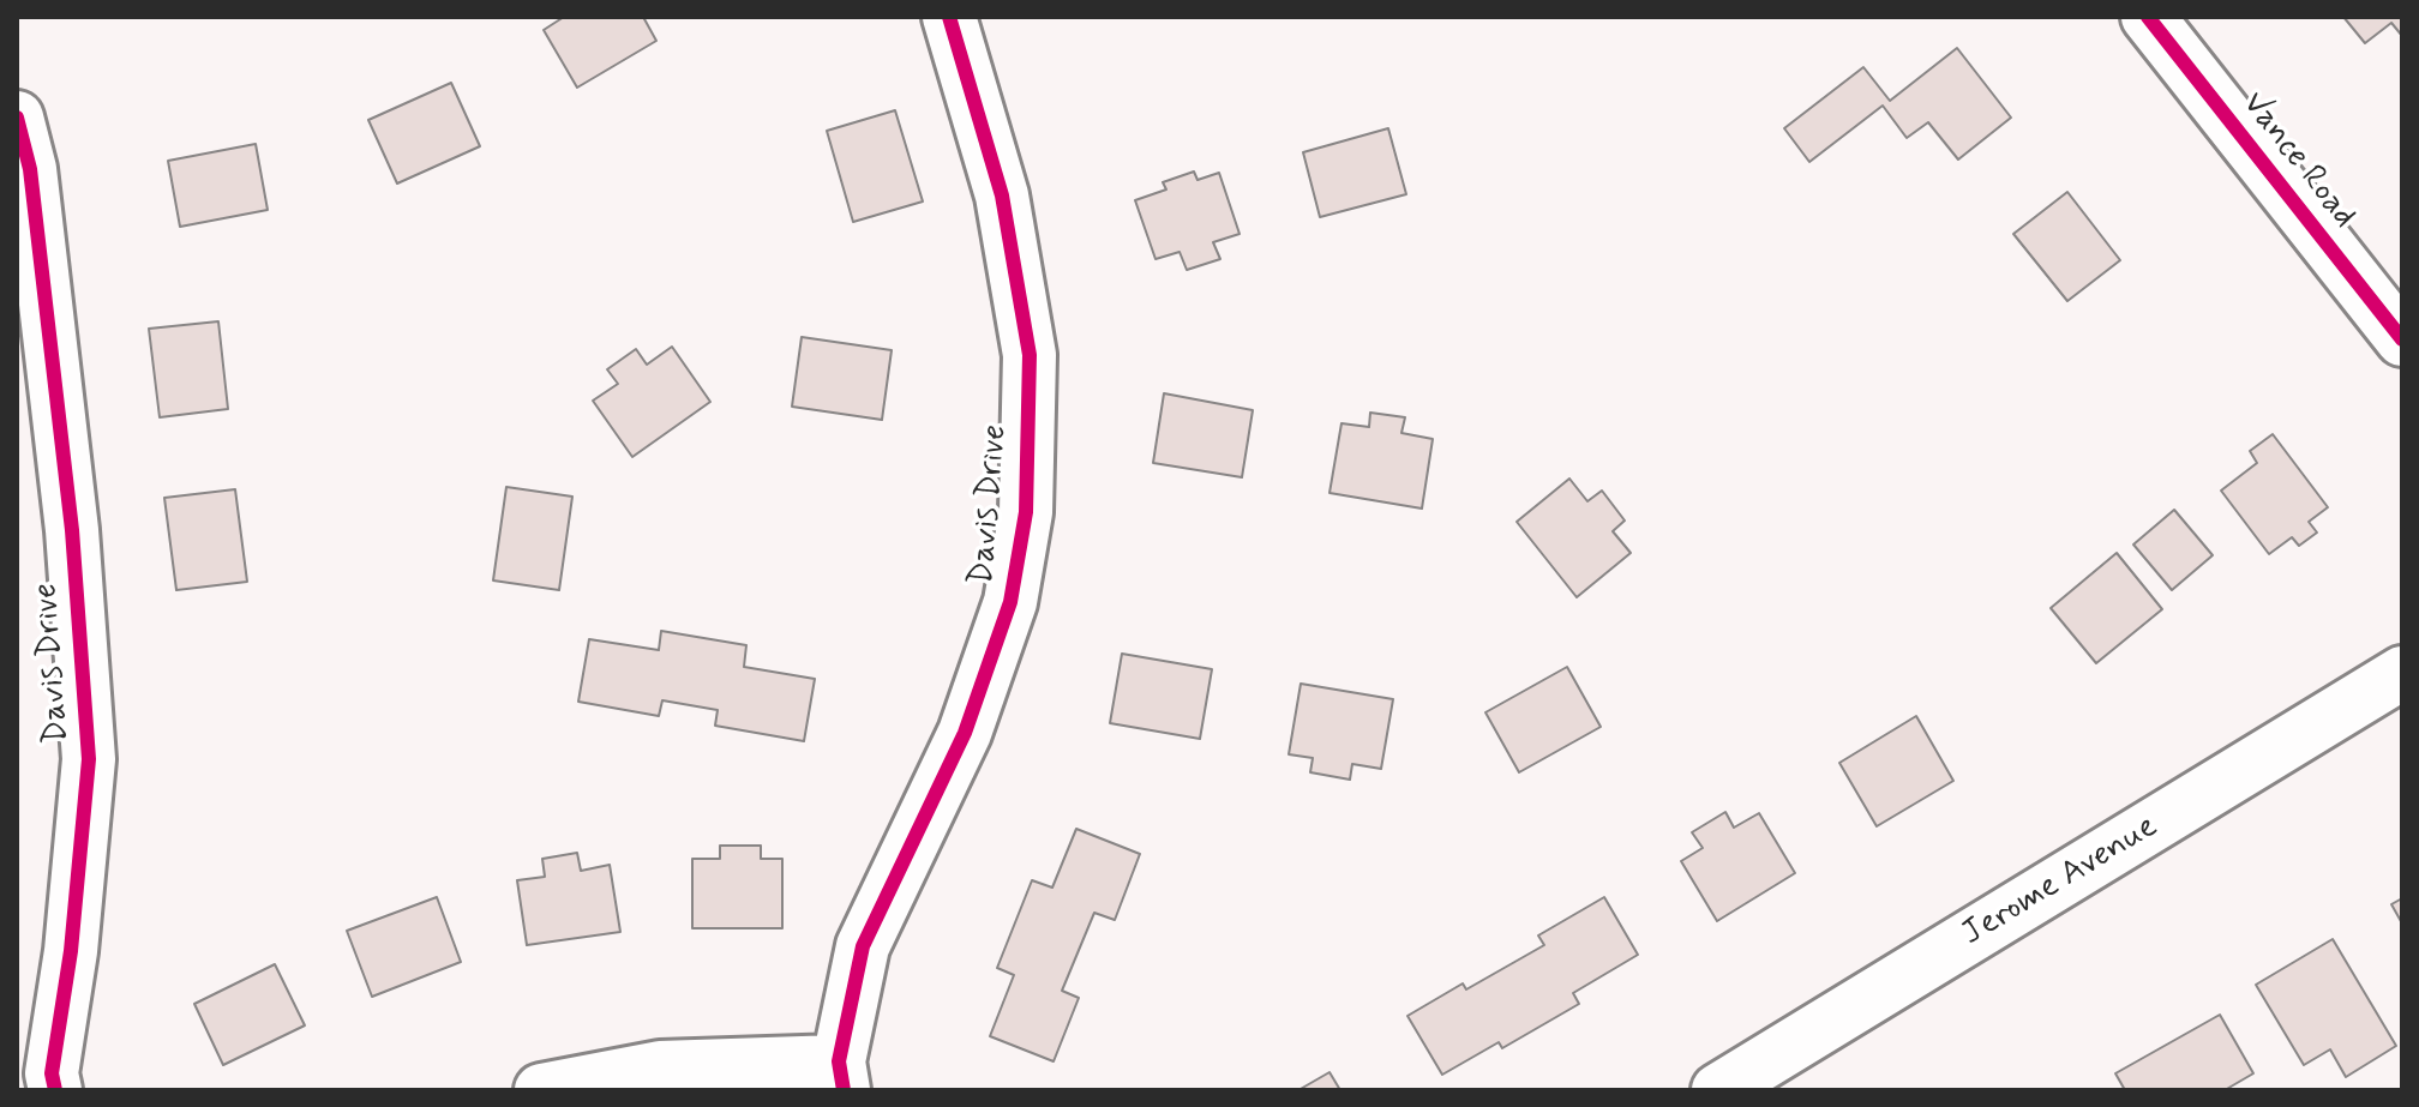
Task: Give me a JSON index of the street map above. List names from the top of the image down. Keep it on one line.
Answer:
{"streets":{"street":["Vance Road","Davis Drive","Jerome Avenue"]}}
